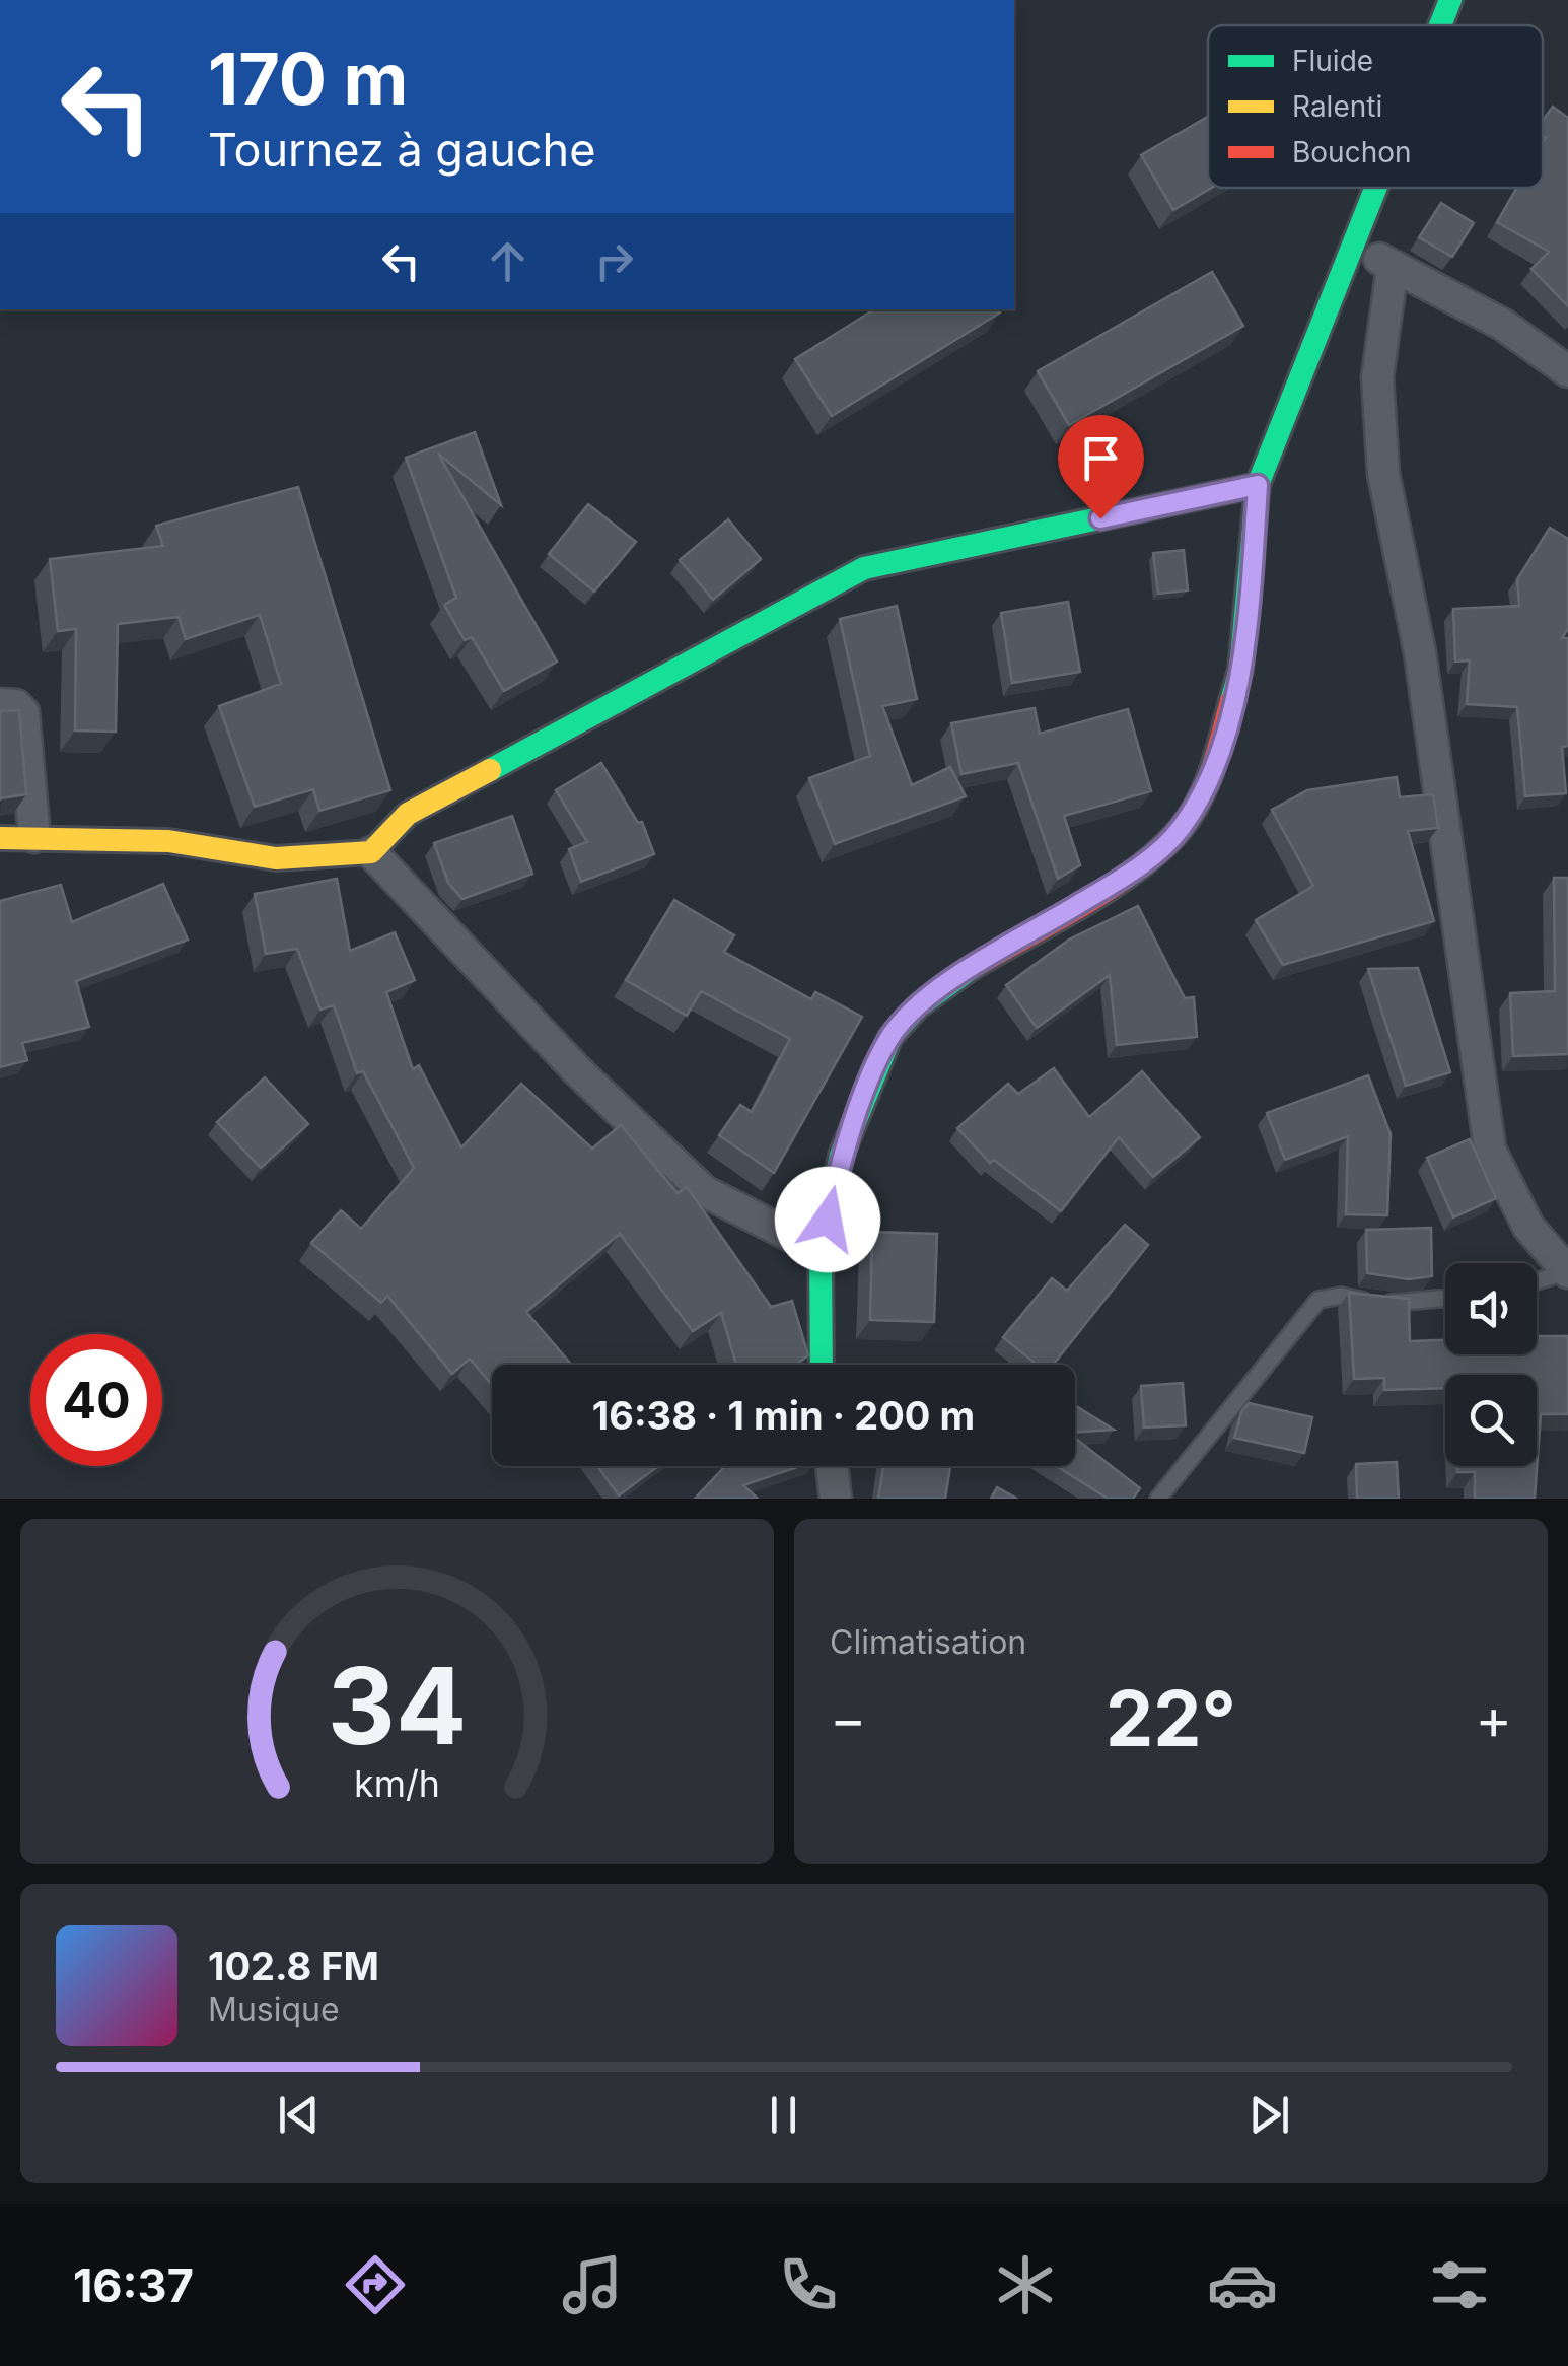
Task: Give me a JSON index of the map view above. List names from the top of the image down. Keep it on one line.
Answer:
{"legend":["Fluide","Ralenti","Bouchon"],"page":{"turn":["170 m","Tournez à gauche"],"limit":"40","trip":"16:38 · 1 min · 200 m","tile":"Climatisation","heat":["−","22°","+"],"song":["102.8 FM","Musique"],"tabs":"16:37","gauge":["34","km/h"]}}
